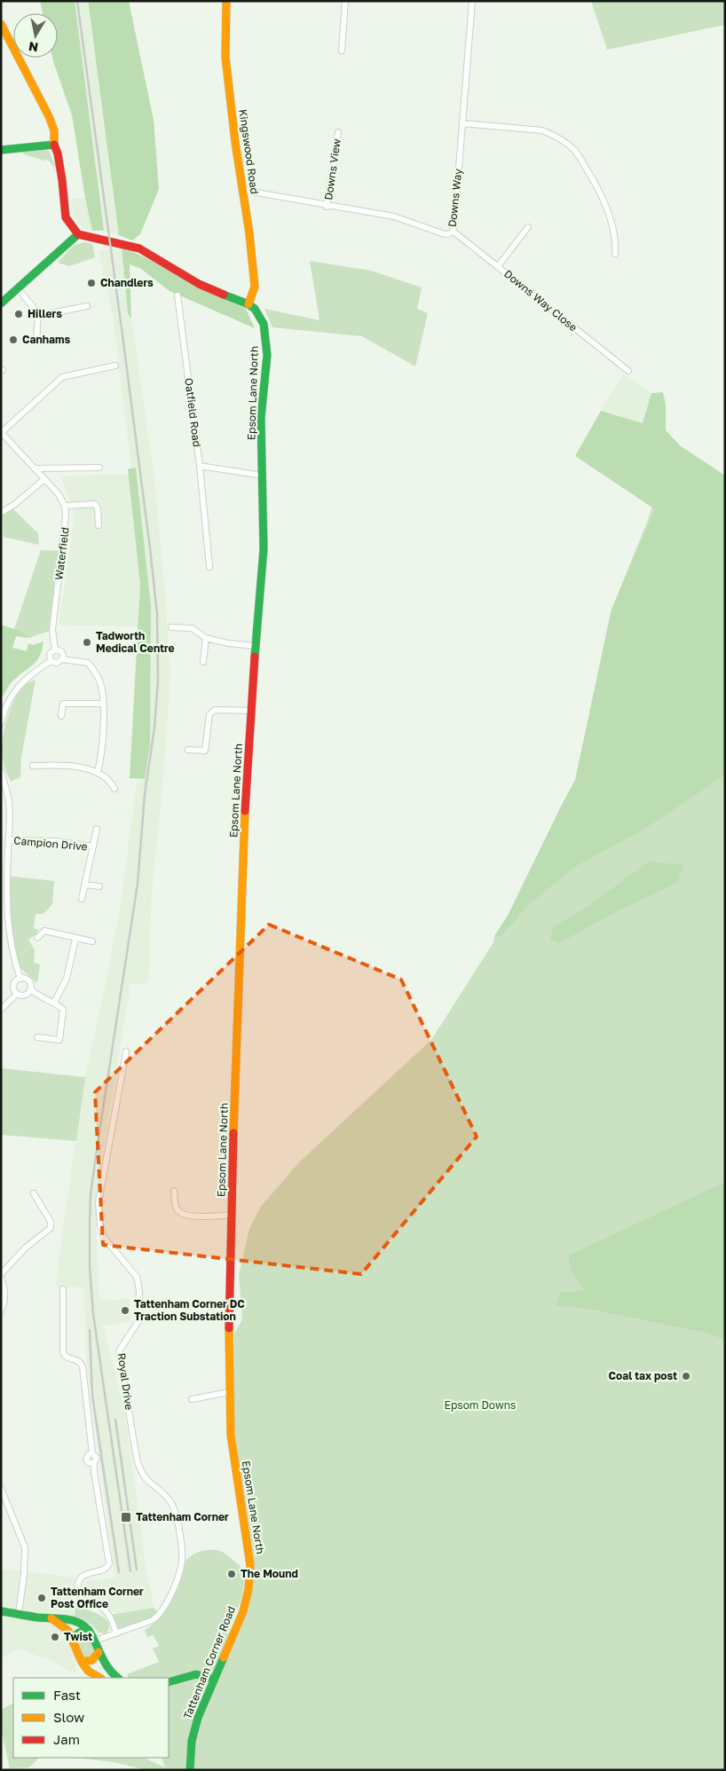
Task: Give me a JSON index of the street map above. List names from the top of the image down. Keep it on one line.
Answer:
{"streets":{"main road":["Kingswood Road","Epsom Lane North","Tattenham Corner Road"],"street":["Downs View","Downs Way","Downs Way Close","Oatfield Road","Waterfield","Campion Drive","Royal Drive"]},"crossings":[["Kingswood Road","Downs Way"],["Kingswood Road","Epsom Lane North"],["Downs View","Downs Way"],["Downs Way","Downs Way Close"],["Epsom Lane North","Tattenham Corner Road"]],"parks":["Epsom Downs"],"places":{"other":["Chandlers","Hillers","Canhams","Tadworth Medical Centre","Tattenham Corner DC Traction Substation","Coal tax post","The Mound","Tattenham Corner Post Office","Twist"],"transit":["Tattenham Corner"]},"legend":["Fast","Slow","Jam"],"north":"bottom"}
